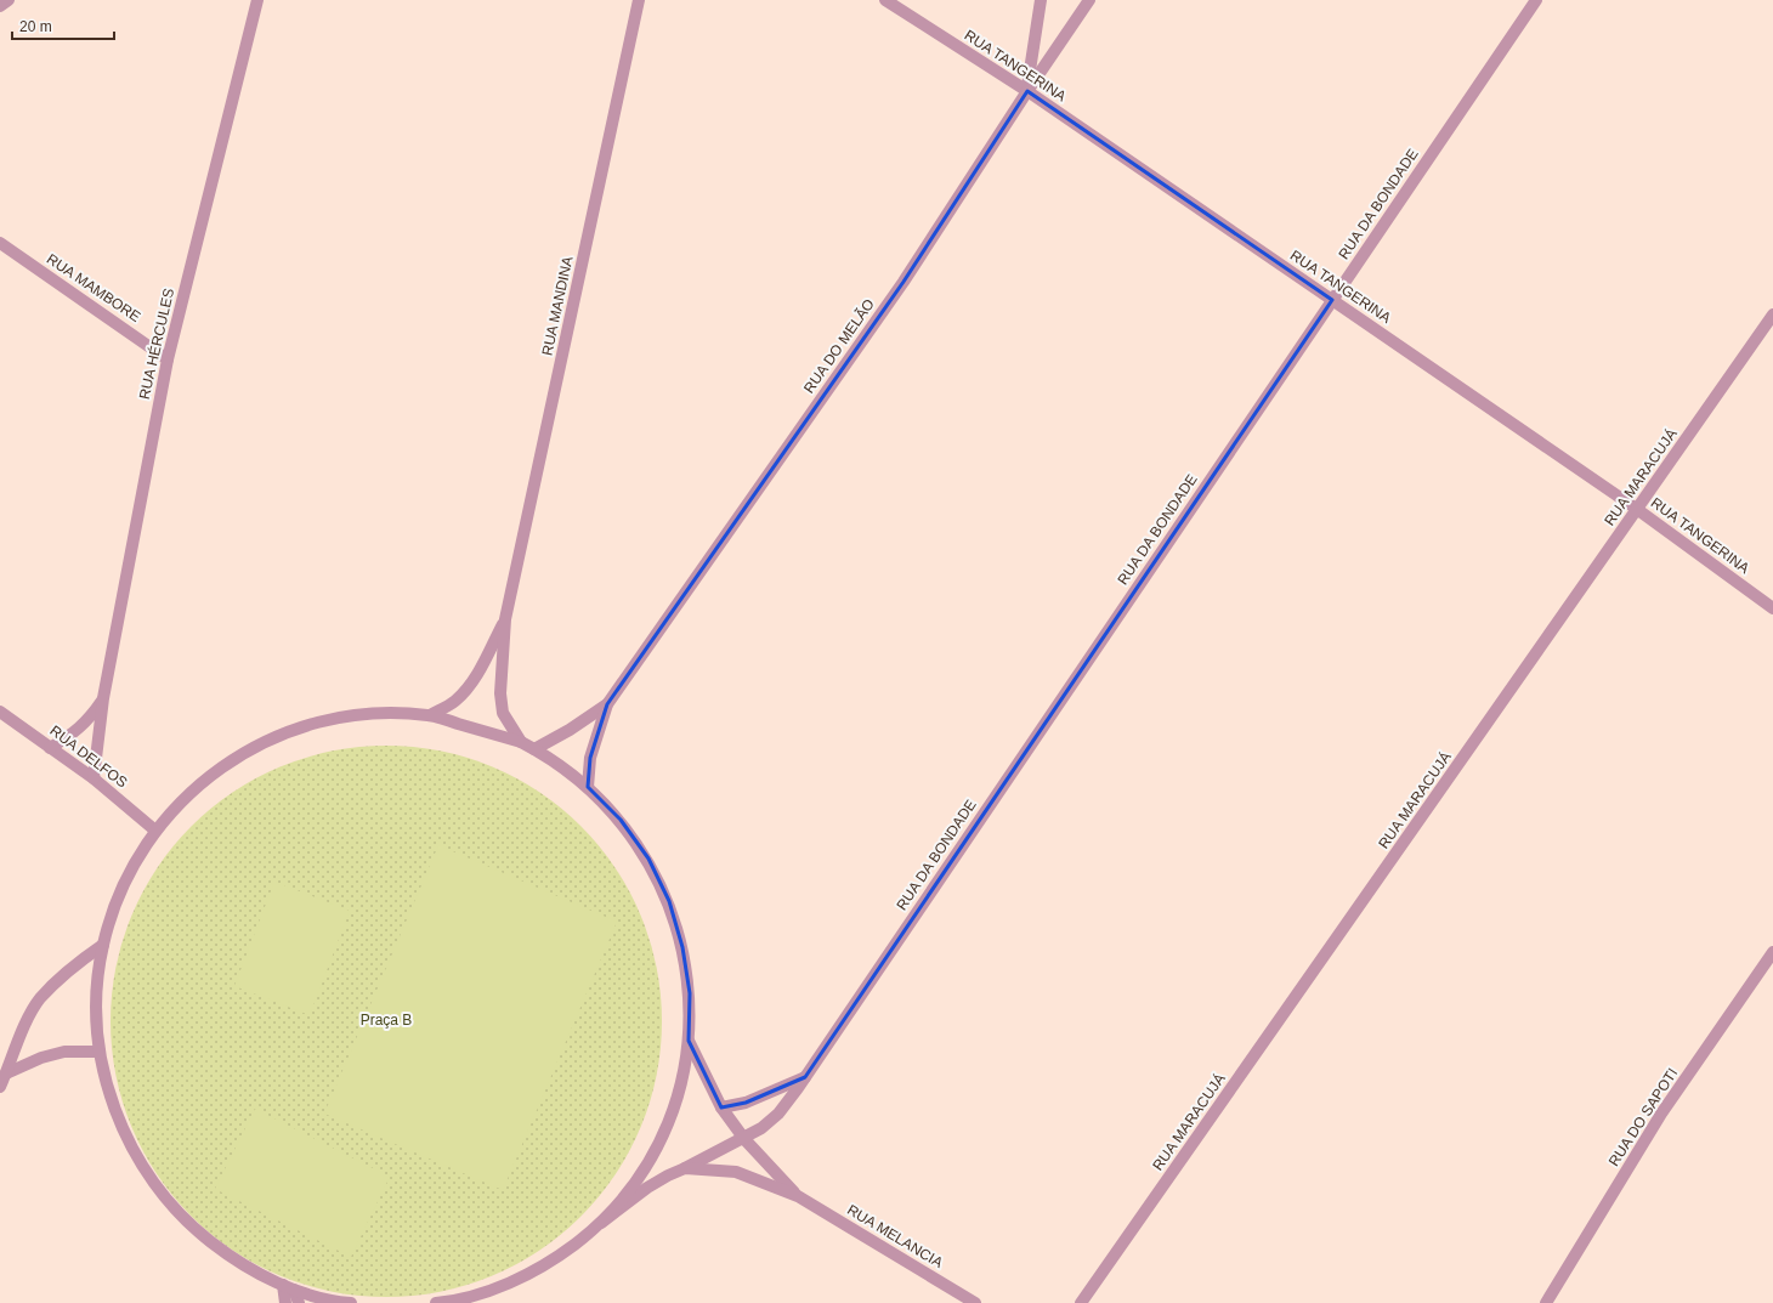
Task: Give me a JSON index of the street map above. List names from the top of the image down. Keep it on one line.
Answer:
{"streets":{"street":["RUA TANGERINA","RUA DA BONDADE","RUA MAMBORE","RUA MANDINA","RUA HÉRCULES","RUA DO MELÃO","RUA MARACUJÁ","RUA DELFOS","RUA DO SAPOTI","RUA MELANCIA"]},"crossings":[["RUA TANGERINA","RUA DA BONDADE"],["RUA TANGERINA","RUA DO MELÃO"],["RUA TANGERINA","RUA MARACUJÁ"],["RUA DA BONDADE","RUA MELANCIA"],["RUA MAMBORE","RUA HÉRCULES"],["RUA HÉRCULES","RUA DELFOS"]],"parks":["Praça B"],"scale_bar":"20 m"}
